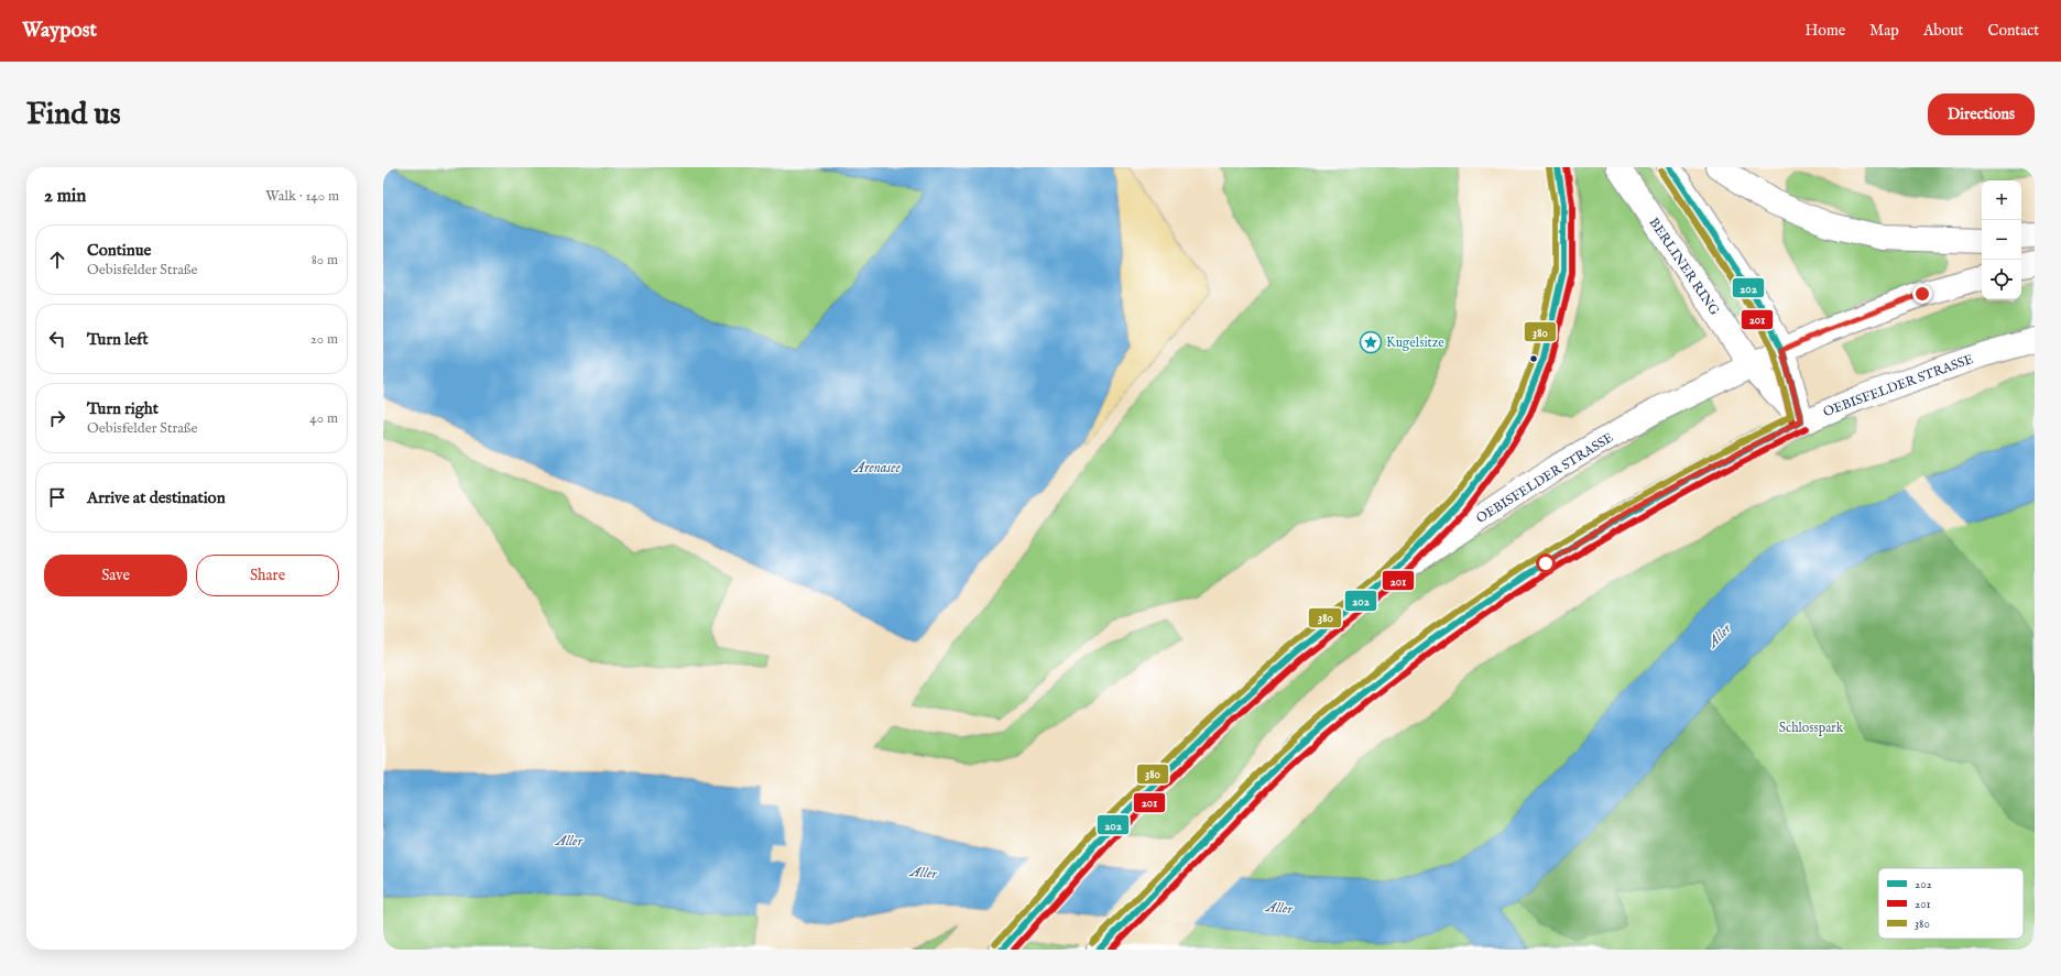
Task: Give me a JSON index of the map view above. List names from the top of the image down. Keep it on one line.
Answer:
{"streets":{"main road":["BERLINER RING","OEBISFELDER STRASSE"]},"crossings":[["BERLINER RING","OEBISFELDER STRASSE"]],"water":["Arenasee","Aller"],"parks":["Schlosspark"],"places":{"place":["Kugelsitze"]},"lines":["transit line 202","transit line 201","transit line 380"],"legend":["202","201","380"],"page":{"header":"Waypost","nav":["Home","Map","About","Contact"],"buttons":["Directions",["Save","Share"]],"title":"Find us","heading":["2 min","Walk · 140 m"],"map_buttons":["+","−"],"list":[["Continue","Oebisfelder Straße","80 m"],["Turn left","20 m"],["Turn right","Oebisfelder Straße","40 m"],"Arrive at destination"]}}
